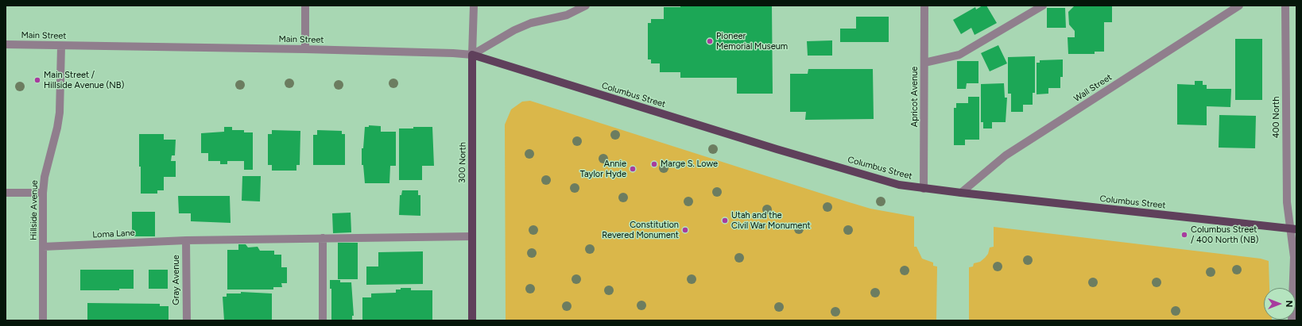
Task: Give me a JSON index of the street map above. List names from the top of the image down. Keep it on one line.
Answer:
{"streets":{"main road":["Columbus Street","300 North"],"street":["Main Street","Wall Street","Apricot Avenue","400 North","Hillside Avenue","Loma Lane","Gray Avenue"]},"crossings":[["Main Street","Columbus Street"],["Main Street","300 North"],["Main Street","Hillside Avenue"],["Wall Street","Columbus Street"],["Columbus Street","Apricot Avenue"],["Columbus Street","400 North"],["Columbus Street","300 North"],["300 North","Loma Lane"],["Hillside Avenue","Loma Lane"],["Loma Lane","Gray Avenue"]],"places":["Pioneer Memorial Museum","Main Street / Hillside Avenue (NB)","Marge S. Lowe","Annie Taylor Hyde","Utah and the Civil War Monument","Constitution Revered Monument","Columbus Street / 400 North (NB)"],"north":"right"}
